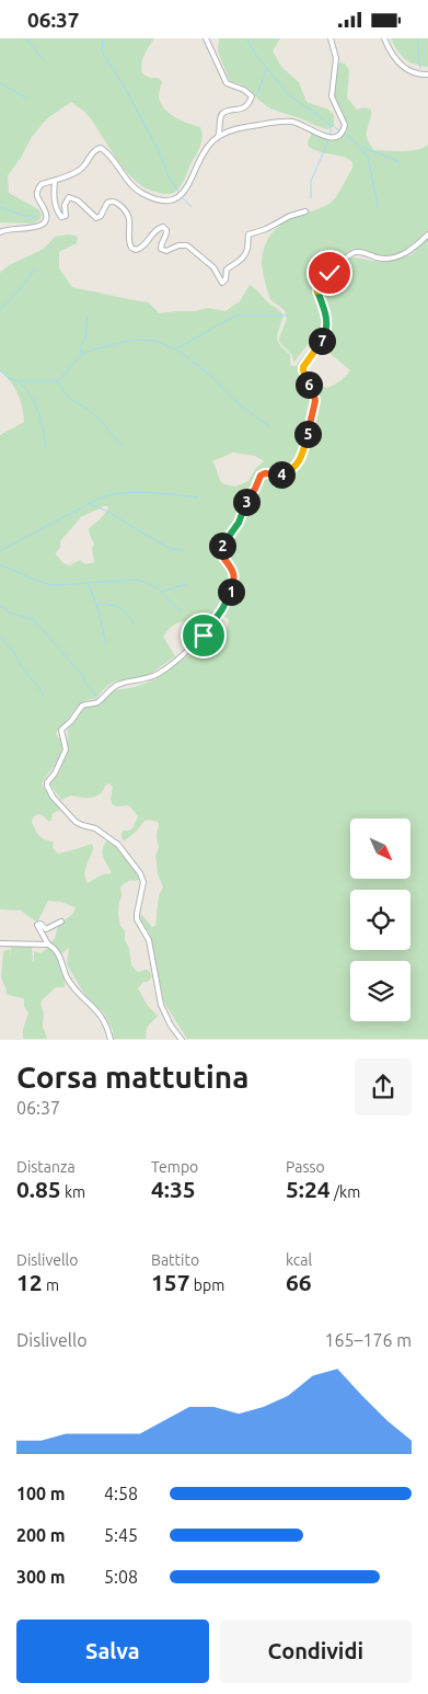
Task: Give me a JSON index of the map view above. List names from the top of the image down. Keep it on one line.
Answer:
{"north":"bottom right","page":{"status":"06:37","pins":["7","6","5","4","3","2","1"],"heading":["Corsa mattutina","06:37"],"stats":[["Distanza","0.85 km"],["Tempo","4:35"],["Passo","5:24 /km"],["Dislivello","12 m"],["Battito","157 bpm"],["kcal","66"]],"chart":["Dislivello","165–176 m"],"list":[{"name":"100 m","note":"4:58"},{"name":"200 m","note":"5:45"},{"name":"300 m","note":"5:08"}],"buttons":["Salva","Condividi"]}}
